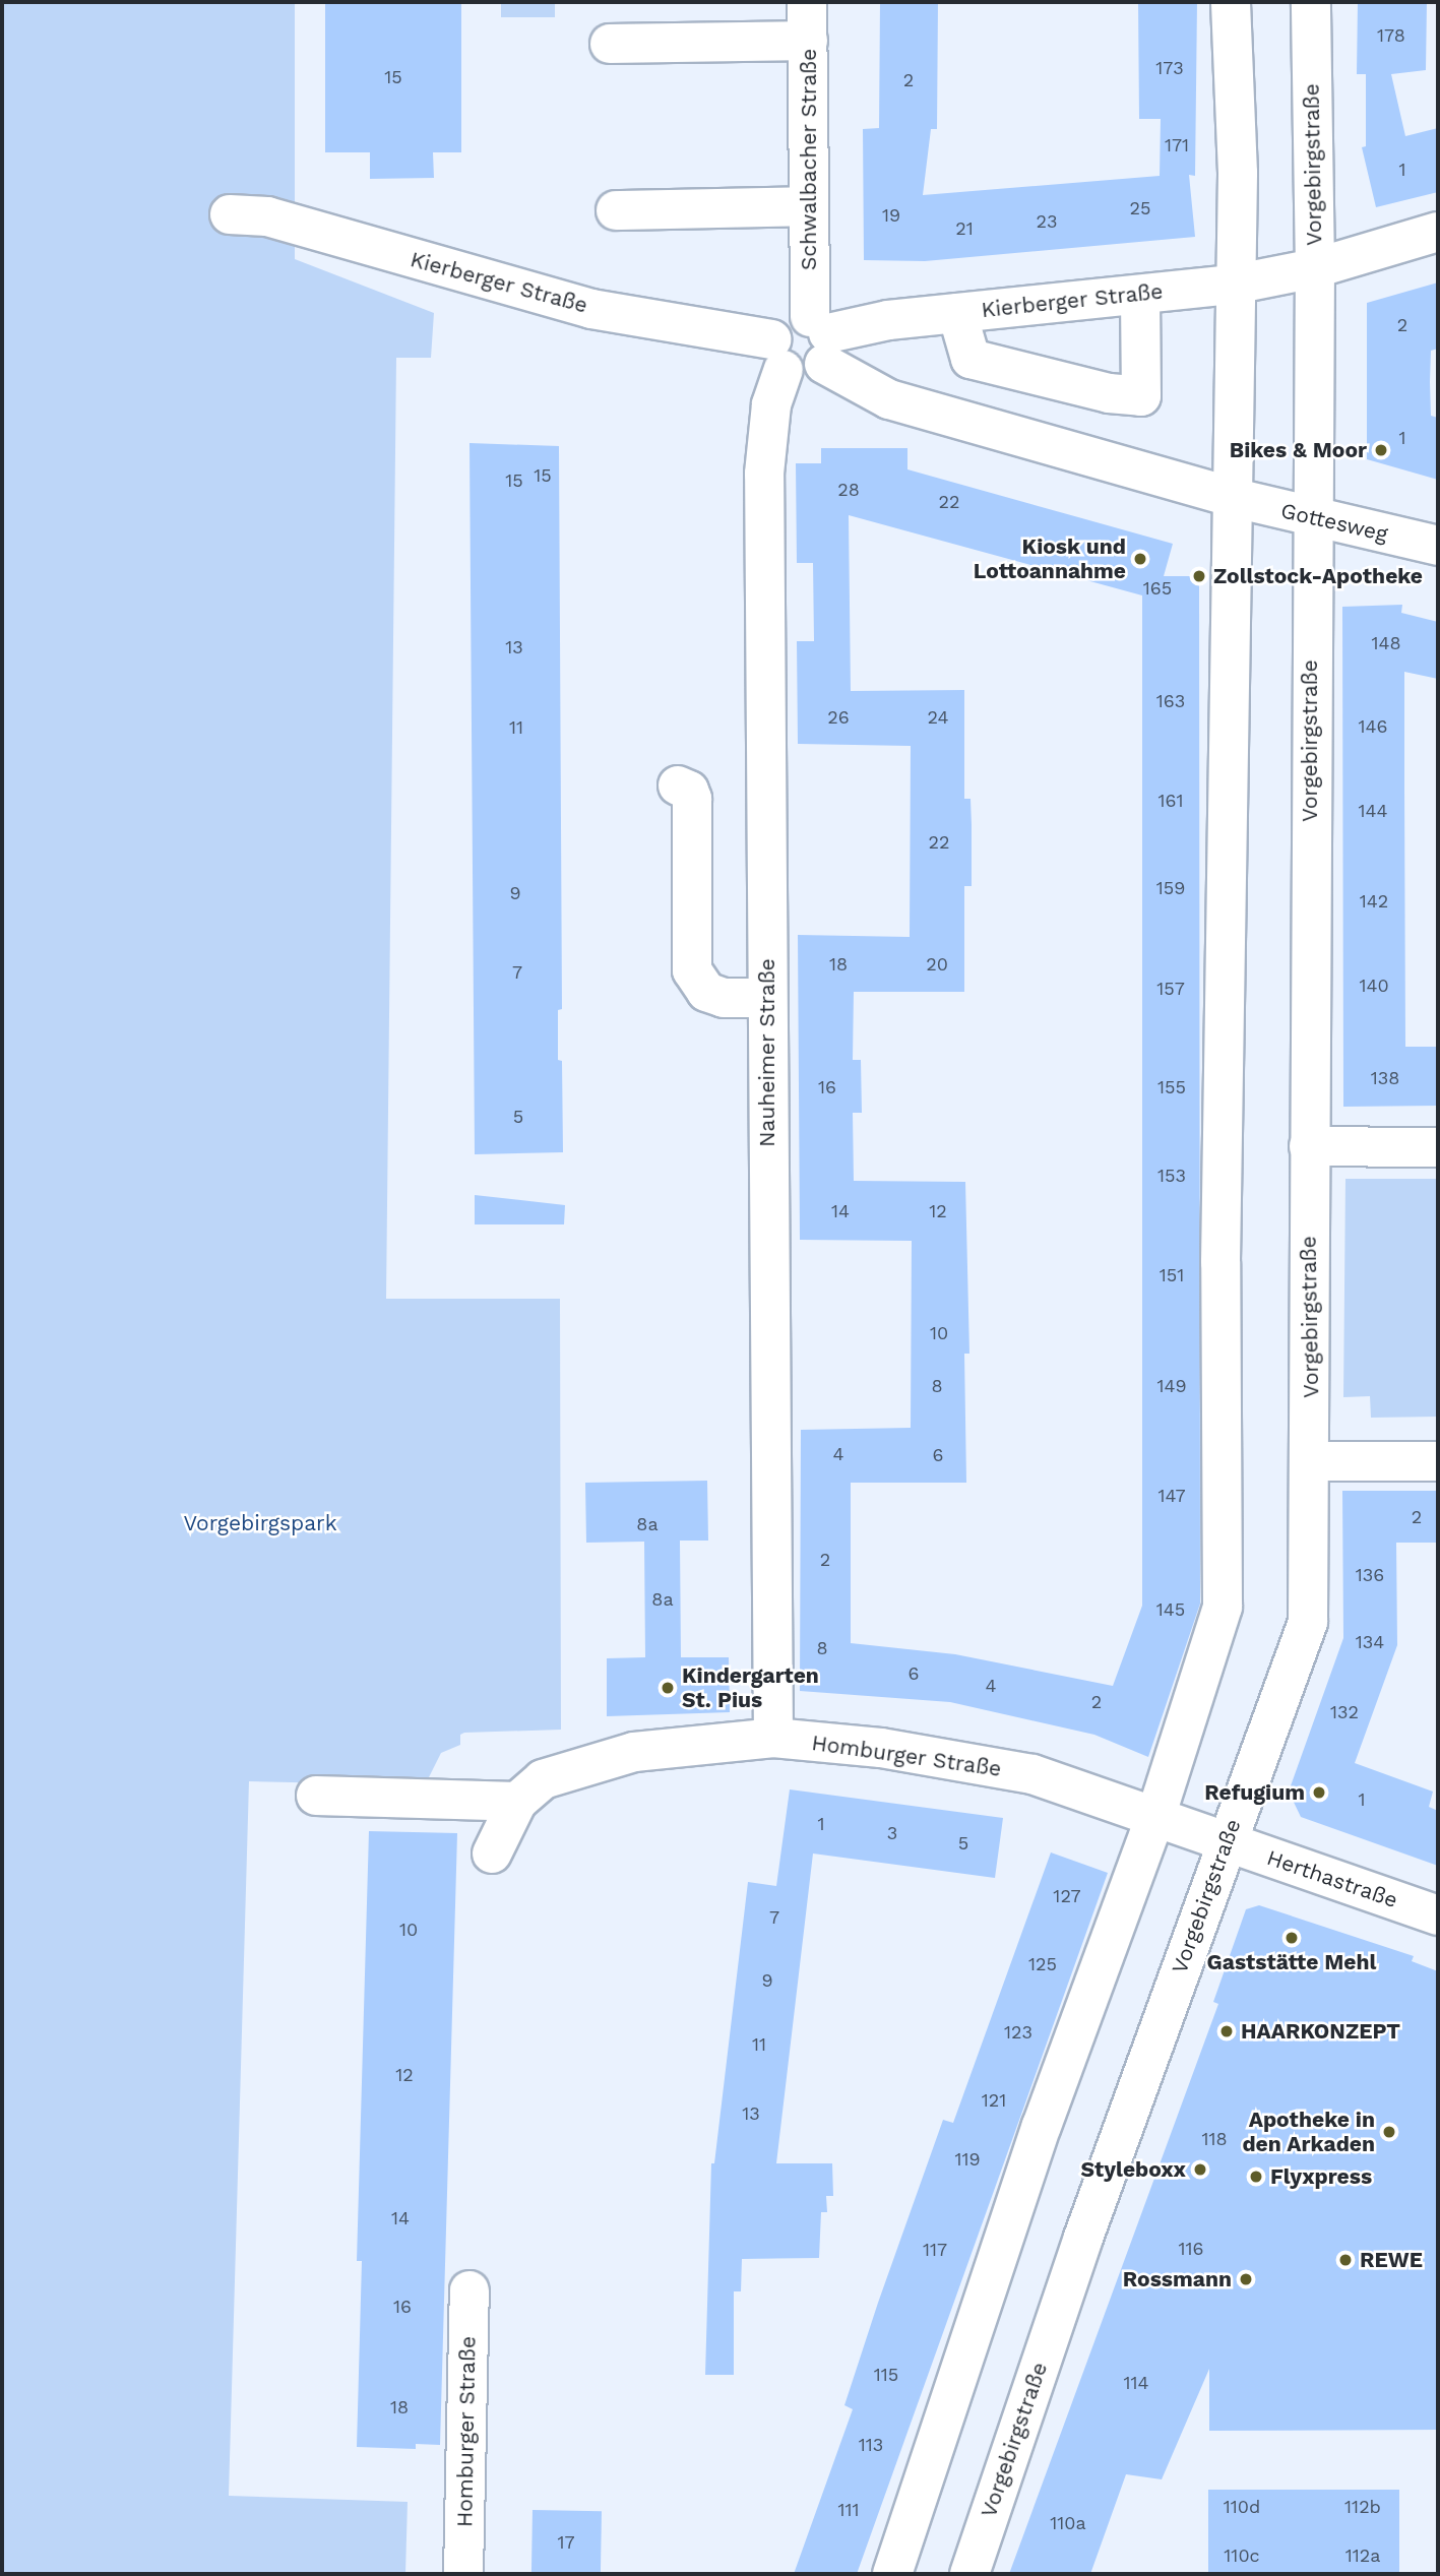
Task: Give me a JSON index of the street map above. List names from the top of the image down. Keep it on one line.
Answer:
{"streets":{"main road":["Schwalbacher Straße","Vorgebirgstraße","Kierberger Straße","Gottesweg","Nauheimer Straße","Homburger Straße","Herthastraße"]},"crossings":[["Schwalbacher Straße","Kierberger Straße"],["Vorgebirgstraße","Kierberger Straße"],["Vorgebirgstraße","Gottesweg"],["Vorgebirgstraße","Homburger Straße"],["Vorgebirgstraße","Herthastraße"],["Kierberger Straße","Nauheimer Straße"],["Nauheimer Straße","Homburger Straße"],["Homburger Straße","Herthastraße"]],"parks":["Vorgebirgspark"],"places":["Bikes & Moor","Kiosk und Lottoannahme","Zollstock-Apotheke","Kindergarten St. Pius","Refugium","Gaststätte Mehl","HAARKONZEPT","Apotheke in den Arkaden","Styleboxx","Flyxpress","REWE","Rossmann"],"house_numbers":["178","173","15","2","171","1","25","19","23","21","2","1","15","15","28","22","165","148","13","163","26","24","146","11","161","144","22","159","9","142","18","20","7","140","157","138","16","155","5","153","14","12","151","10","8","149","4","6","147","2","8a","2","136","8a","145","134","8","6","4","2","132","1","1","3","5","127","7","10","125","9","123","11","12","121","13","118","119","14","116","117","16","115","114","18","113","110d","112b","111","110a","17","110c","112a"]}
